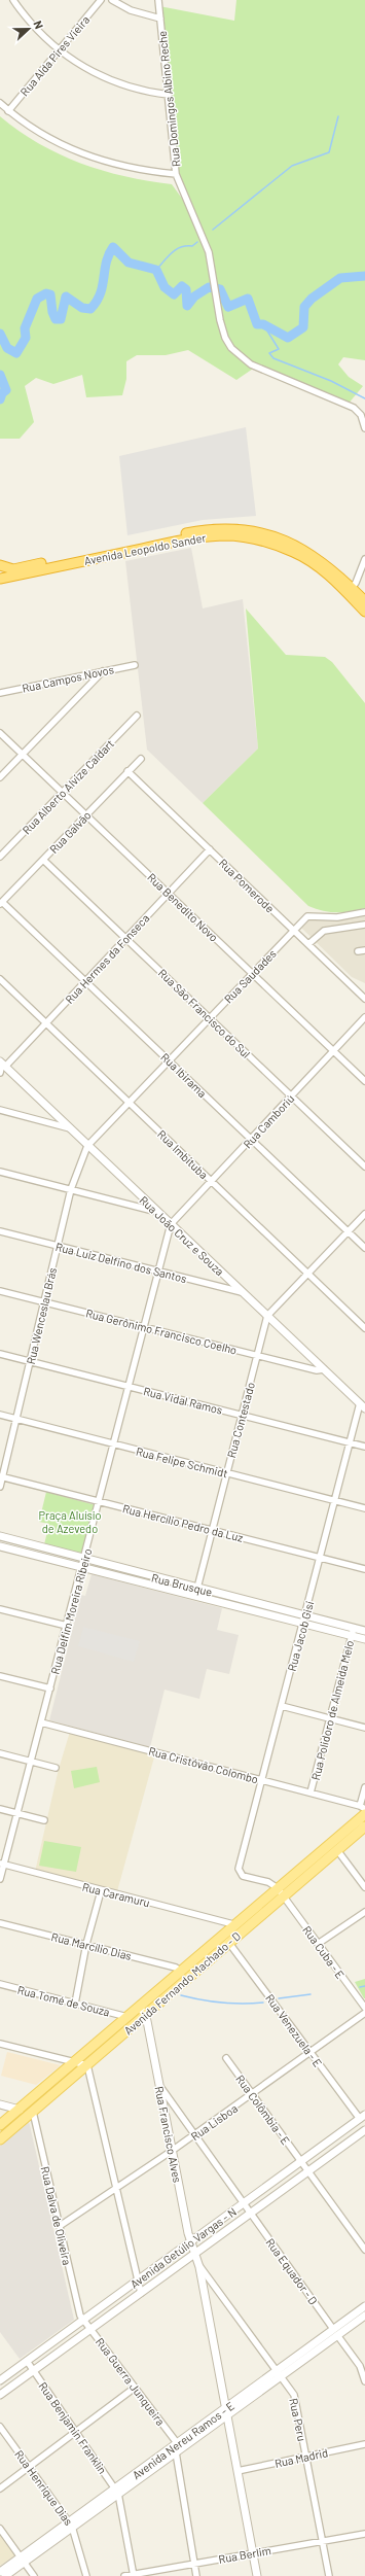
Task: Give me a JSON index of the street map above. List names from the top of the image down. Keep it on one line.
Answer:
{"streets":{"highway":["Avenida Leopoldo Sander"],"main road":["Avenida Fernando Machado - D"],"street":["Rua Alda Pires Vieira","Rua Domingos Albino Reche","Rua Campos Novos","Rua Alberto Alvize Caldart","Rua Galvão","Rua Pomerode","Rua Benedito Novo","Rua Hermes da Fonseca","Rua Saudades","Rua São Francisco do Sul","Rua Ibirama","Rua Camboriú","Rua Imbituba","Rua João Cruz e Souza","Rua Luiz Delfino dos Santos","Rua Wenceslau Brás","Rua Gerônimo Francisco Coelho","Rua Vidal Ramos","Rua Contestado","Rua Felipe Schmidt","Rua Hercílio Pedro da Luz","Rua Brusque","Rua Delfim Moreira Ribeiro","Rua Jacob Gisi","Rua Polidoro de Almeida Melo","Rua Cristóvão Colombo","Rua Caramuru","Rua Marcílio Dias","Rua Cuba - E","Rua Tomé de Souza","Rua Venezuela - E","Rua Colômbia - E","Rua Lisboa","Rua Francisco Alves","Rua Dalva de Oliveira","Avenida Getúlio Vargas - N","Rua Equador - D","Rua Guerra Junqueira","Rua Peru","Rua Benjamin Franklin","Avenida Nereu Ramos - E","Rua Madrid","Rua Henrique Dias","Rua Berlim"]},"crossings":[["Rua Alberto Alvize Caldart","Rua Benedito Novo"],["Rua Galvão","Rua Pomerode"],["Rua Galvão","Rua Benedito Novo"],["Rua Galvão","Rua São Francisco do Sul"],["Rua Galvão","Rua Ibirama"],["Rua Pomerode","Rua Hermes da Fonseca"],["Rua Pomerode","Rua Saudades"],["Rua Benedito Novo","Rua Hermes da Fonseca"],["Rua Benedito Novo","Rua Saudades"],["Rua Benedito Novo","Rua Camboriú"],["Rua Hermes da Fonseca","Rua São Francisco do Sul"],["Rua Hermes da Fonseca","Rua Ibirama"],["Rua Hermes da Fonseca","Rua Imbituba"],["Rua Hermes da Fonseca","Rua João Cruz e Souza"],["Rua Saudades","Rua São Francisco do Sul"],["Rua Saudades","Rua Ibirama"],["Rua Saudades","Rua Imbituba"],["Rua Saudades","Rua João Cruz e Souza"],["Rua Saudades","Rua Wenceslau Brás"],["Rua São Francisco do Sul","Rua Camboriú"],["Rua Ibirama","Rua Camboriú"],["Rua Camboriú","Rua Imbituba"],["Rua Camboriú","Rua João Cruz e Souza"],["Rua Camboriú","Rua Delfim Moreira Ribeiro"],["Rua João Cruz e Souza","Rua Luiz Delfino dos Santos"],["Rua João Cruz e Souza","Rua Wenceslau Brás"],["Rua João Cruz e Souza","Rua Gerônimo Francisco Coelho"],["Rua João Cruz e Souza","Rua Contestado"],["Rua João Cruz e Souza","Rua Delfim Moreira Ribeiro"],["Rua João Cruz e Souza","Rua Jacob Gisi"],["Rua Luiz Delfino dos Santos","Rua Wenceslau Brás"],["Rua Luiz Delfino dos Santos","Rua Delfim Moreira Ribeiro"],["Rua Wenceslau Brás","Rua Gerônimo Francisco Coelho"],["Rua Wenceslau Brás","Rua Vidal Ramos"],["Rua Wenceslau Brás","Rua Felipe Schmidt"],["Rua Wenceslau Brás","Rua Hercílio Pedro da Luz"],["Rua Gerônimo Francisco Coelho","Rua Contestado"],["Rua Gerônimo Francisco Coelho","Rua Delfim Moreira Ribeiro"],["Rua Vidal Ramos","Rua Contestado"],["Rua Vidal Ramos","Rua Delfim Moreira Ribeiro"],["Rua Vidal Ramos","Rua Jacob Gisi"],["Rua Contestado","Rua Felipe Schmidt"],["Rua Contestado","Rua Hercílio Pedro da Luz"],["Rua Contestado","Rua Brusque"],["Rua Felipe Schmidt","Rua Delfim Moreira Ribeiro"],["Rua Felipe Schmidt","Rua Jacob Gisi"],["Rua Hercílio Pedro da Luz","Rua Delfim Moreira Ribeiro"],["Rua Hercílio Pedro da Luz","Rua Jacob Gisi"],["Rua Brusque","Rua Delfim Moreira Ribeiro"],["Rua Brusque","Rua Jacob Gisi"],["Rua Brusque","Rua Polidoro de Almeida Melo"],["Rua Delfim Moreira Ribeiro","Rua Cristóvão Colombo"],["Rua Delfim Moreira Ribeiro","Rua Caramuru"],["Rua Jacob Gisi","Rua Cristóvão Colombo"],["Rua Jacob Gisi","Rua Cuba - E"],["Rua Jacob Gisi","Avenida Fernando Machado - D"],["Rua Polidoro de Almeida Melo","Rua Cristóvão Colombo"],["Rua Cristóvão Colombo","Avenida Fernando Machado - D"],["Rua Caramuru","Avenida Fernando Machado - D"],["Rua Marcílio Dias","Avenida Fernando Machado - D"],["Rua Cuba - E","Avenida Fernando Machado - D"],["Avenida Fernando Machado - D","Rua Tomé de Souza"],["Avenida Fernando Machado - D","Rua Venezuela - E"],["Avenida Fernando Machado - D","Rua Francisco Alves"],["Avenida Fernando Machado - D","Rua Dalva de Oliveira"],["Rua Venezuela - E","Rua Lisboa"],["Rua Venezuela - E","Avenida Getúlio Vargas - N"],["Rua Colômbia - E","Rua Lisboa"],["Rua Colômbia - E","Avenida Getúlio Vargas - N"],["Rua Lisboa","Rua Francisco Alves"],["Rua Lisboa","Rua Dalva de Oliveira"],["Rua Lisboa","Rua Equador - D"],["Rua Francisco Alves","Avenida Getúlio Vargas - N"],["Rua Francisco Alves","Rua Equador - D"],["Rua Francisco Alves","Rua Peru"],["Rua Francisco Alves","Avenida Nereu Ramos - E"],["Rua Francisco Alves","Rua Madrid"],["Rua Francisco Alves","Rua Berlim"],["Rua Dalva de Oliveira","Avenida Getúlio Vargas - N"],["Rua Dalva de Oliveira","Rua Guerra Junqueira"],["Avenida Getúlio Vargas - N","Rua Equador - D"],["Avenida Getúlio Vargas - N","Rua Guerra Junqueira"],["Avenida Getúlio Vargas - N","Rua Benjamin Franklin"],["Rua Equador - D","Avenida Nereu Ramos - E"],["Rua Guerra Junqueira","Avenida Nereu Ramos - E"],["Rua Peru","Avenida Nereu Ramos - E"],["Rua Peru","Rua Madrid"],["Rua Peru","Rua Berlim"],["Rua Benjamin Franklin","Avenida Nereu Ramos - E"],["Avenida Nereu Ramos - E","Rua Henrique Dias"]],"parks":["Praça Aluísio de Azevedo"],"north":"right"}
